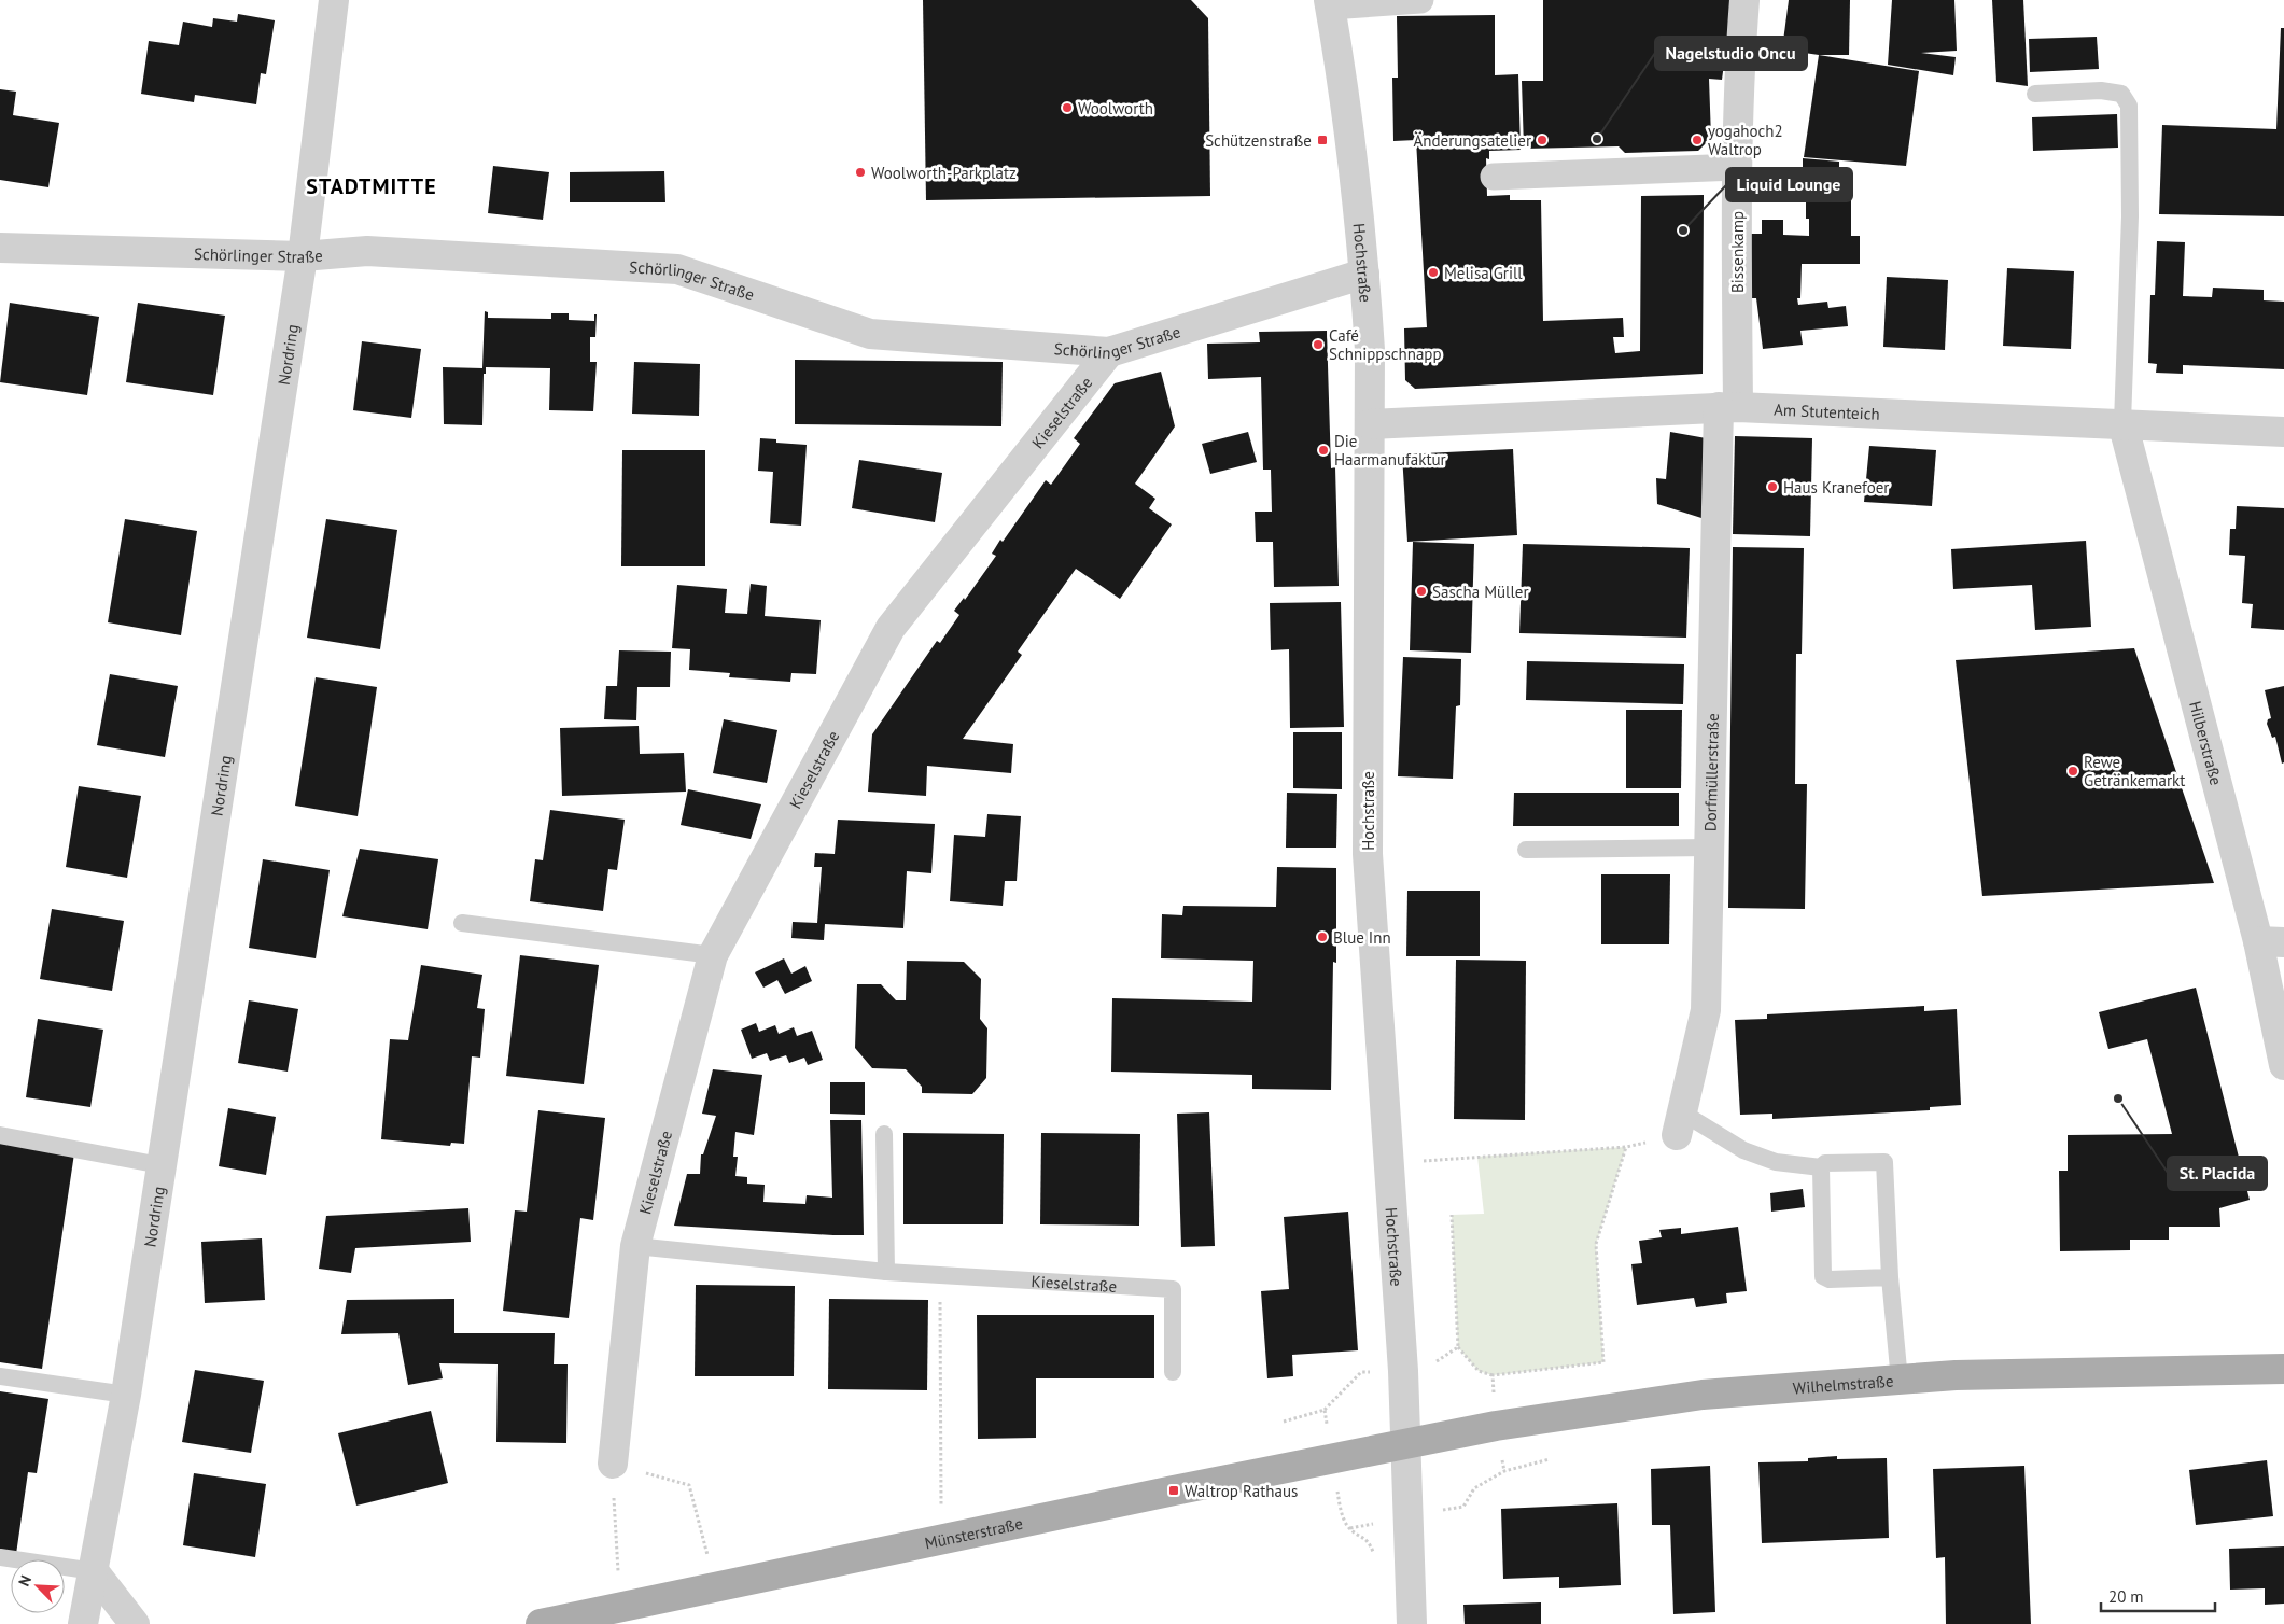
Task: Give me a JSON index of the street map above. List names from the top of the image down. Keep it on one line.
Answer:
{"streets":{"main road":["Wilhelmstraße","Münsterstraße"],"street":["Bissenkamp","Schörlinger Straße","Hochstraße","Nordring","Am Stutenteich","Kieselstraße","Hilberstraße","Dorfmüllerstraße"]},"crossings":[["Bissenkamp","Am Stutenteich"],["Bissenkamp","Dorfmüllerstraße"],["Schörlinger Straße","Hochstraße"],["Schörlinger Straße","Nordring"],["Schörlinger Straße","Kieselstraße"],["Hochstraße","Am Stutenteich"],["Hochstraße","Wilhelmstraße"],["Hochstraße","Münsterstraße"],["Am Stutenteich","Hilberstraße"],["Am Stutenteich","Dorfmüllerstraße"],["Wilhelmstraße","Münsterstraße"]],"districts":["STADTMITTE"],"places":{"other":["Woolworth","Nagelstudio Oncu","Änderungsatelier","yogahoch2 Waltrop","Woolworth-Parkplatz","Liquid Lounge","Melisa Grill","Café Schnippschnapp","Die Haarmanufaktur","Haus Kranefoer","Sascha Müller","Rewe Getränkemarkt","Blue Inn","St. Placida"],"transit":["Schützenstraße","Waltrop Rathaus"]},"scale_bar":"20 m","north":"top left"}
